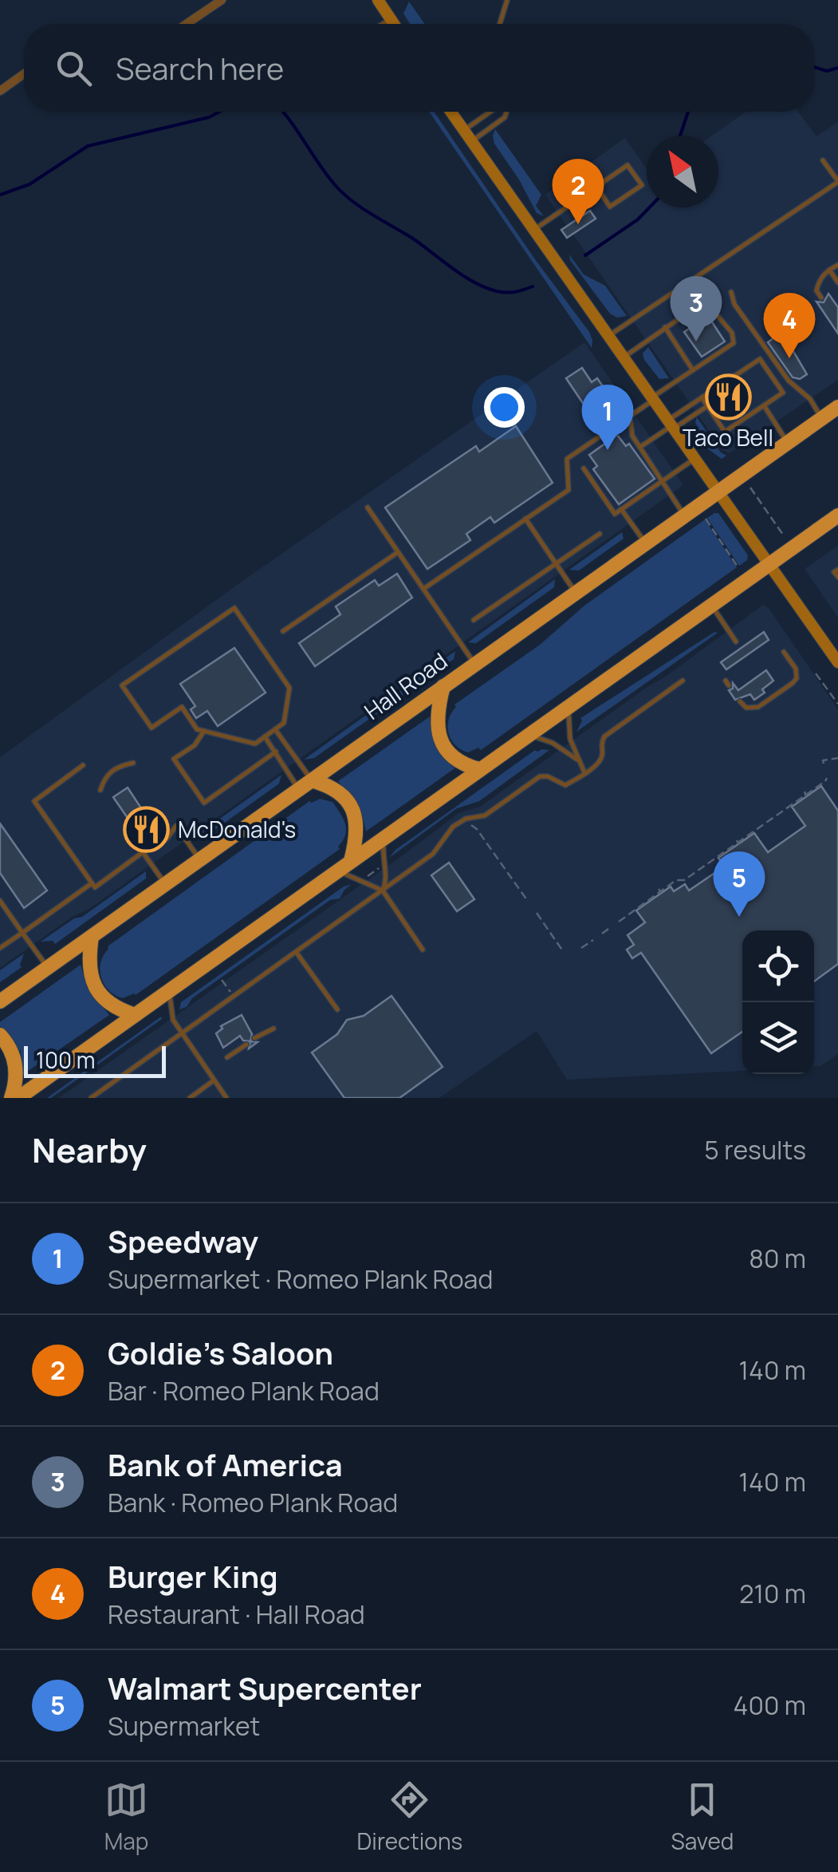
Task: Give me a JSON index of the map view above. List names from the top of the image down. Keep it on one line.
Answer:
{"streets":{"highway":["Hall Road"]},"places":{"restaurant":["Taco Bell","McDonald's"]},"scale_bar":"100 m","north":"top left","page":{"search":"Search here","pins":["2","3","4","1","5"],"scale":"100 m","heading":["Nearby","5 results"],"list":[{"mark":"1","name":"Speedway","note":"Supermarket · Romeo Plank Road","value":"80 m"},{"mark":"2","name":"Goldie's Saloon","note":"Bar · Romeo Plank Road","value":"140 m"},{"mark":"3","name":"Bank of America","note":"Bank · Romeo Plank Road","value":"140 m"},{"mark":"4","name":"Burger King","note":"Restaurant · Hall Road","value":"210 m"},{"mark":"5","name":"Walmart Supercenter","note":"Supermarket","value":"400 m"}],"nav":["Map","Directions","Saved"]}}
